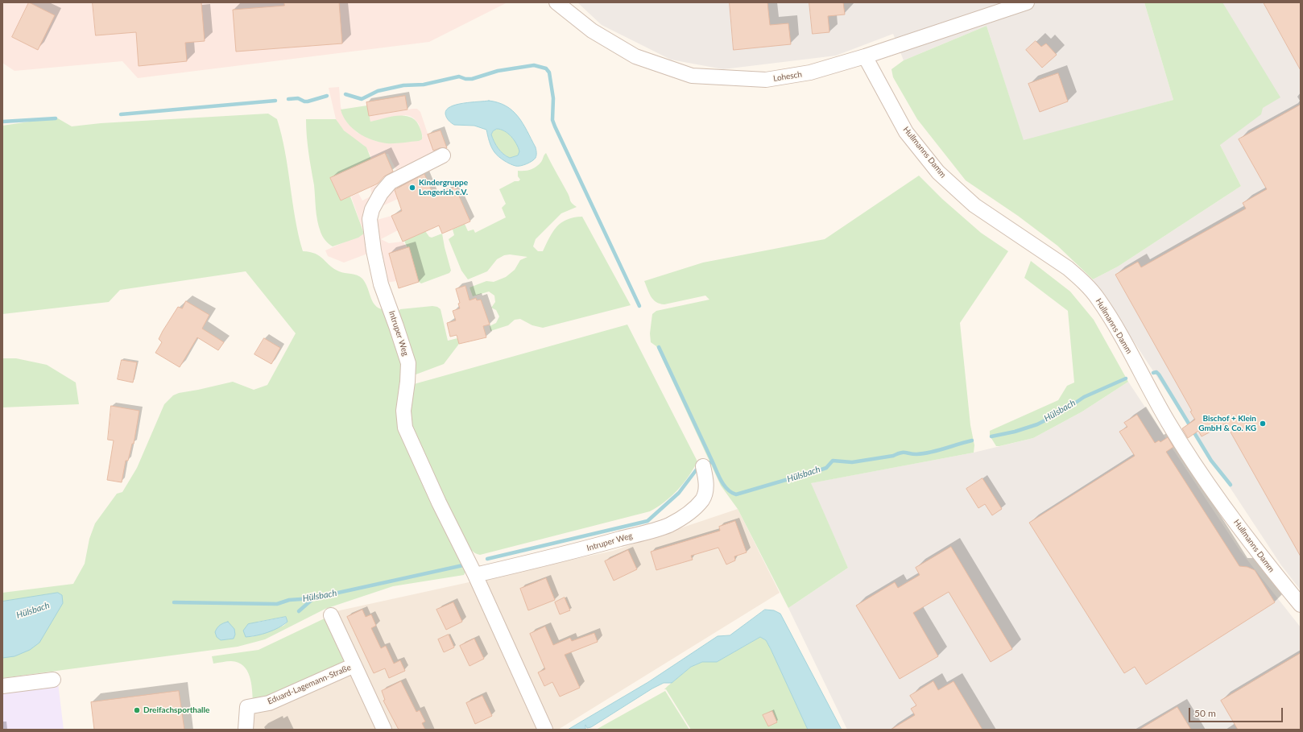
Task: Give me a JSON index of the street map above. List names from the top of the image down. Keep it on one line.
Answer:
{"streets":{"street":["Lohesch","Hullmanns Damm","Intruper Weg","Eduard-Lagemann-Straße"]},"crossings":[["Lohesch","Hullmanns Damm"]],"water":["Hülsbach"],"places":["Kindergruppe Lengerich e.V.","Bischof + Klein GmbH & Co. KG","Dreifachsporthalle"],"scale_bar":"50 m"}
